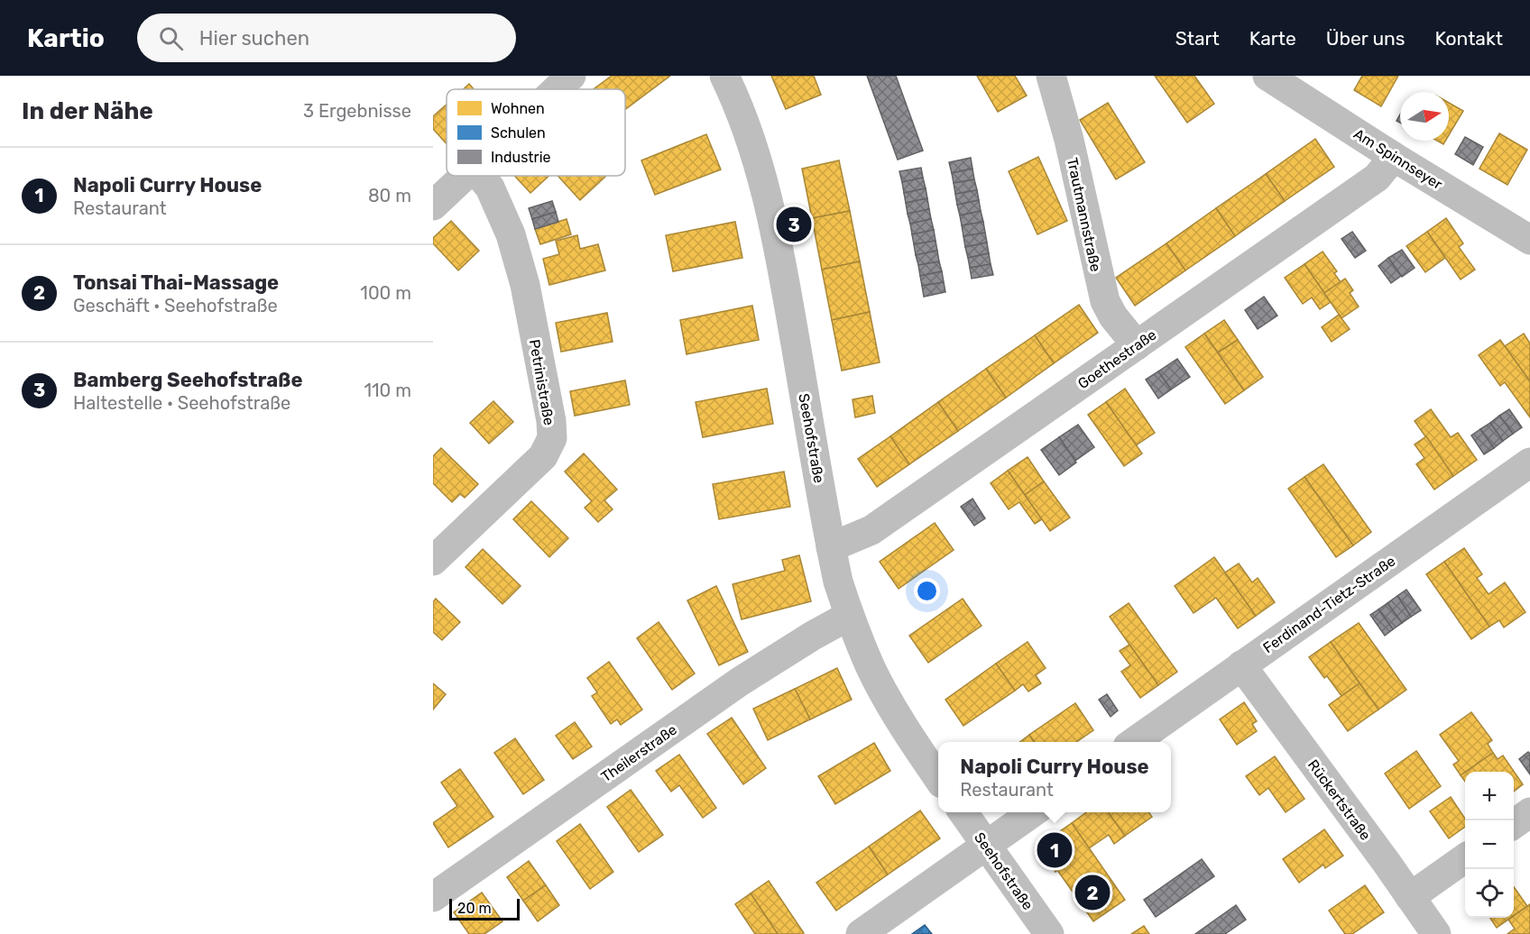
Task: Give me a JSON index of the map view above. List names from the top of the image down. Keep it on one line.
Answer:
{"streets":{"street":["Am Spinnseyer","Trautmannstraße","Goethestraße","Petrinistraße","Seehofstraße","Ferdinand-Tietz-Straße","Theilerstraße","Rückertstraße"]},"crossings":[["Am Spinnseyer","Goethestraße"],["Trautmannstraße","Goethestraße"],["Goethestraße","Seehofstraße"],["Seehofstraße","Theilerstraße"],["Ferdinand-Tietz-Straße","Rückertstraße"]],"legend":["Wohnen","Schulen","Industrie"],"scale_bar":"20 m","north":"right","page":{"header":"Kartio","search":"Hier suchen","nav":["Start","Karte","Über uns","Kontakt"],"heading":["In der Nähe","3 Ergebnisse"],"list":[{"mark":"1","name":"Napoli Curry House","note":"Restaurant","value":"80 m"},{"mark":"2","name":"Tonsai Thai-Massage","note":"Geschäft · Seehofstraße","value":"100 m"},{"mark":"3","name":"Bamberg Seehofstraße","note":"Haltestelle · Seehofstraße","value":"110 m"}],"pins":["3","1","2"],"popup":["Napoli Curry House","Restaurant"],"map_buttons":["+","−"],"scale":"20 m"}}
